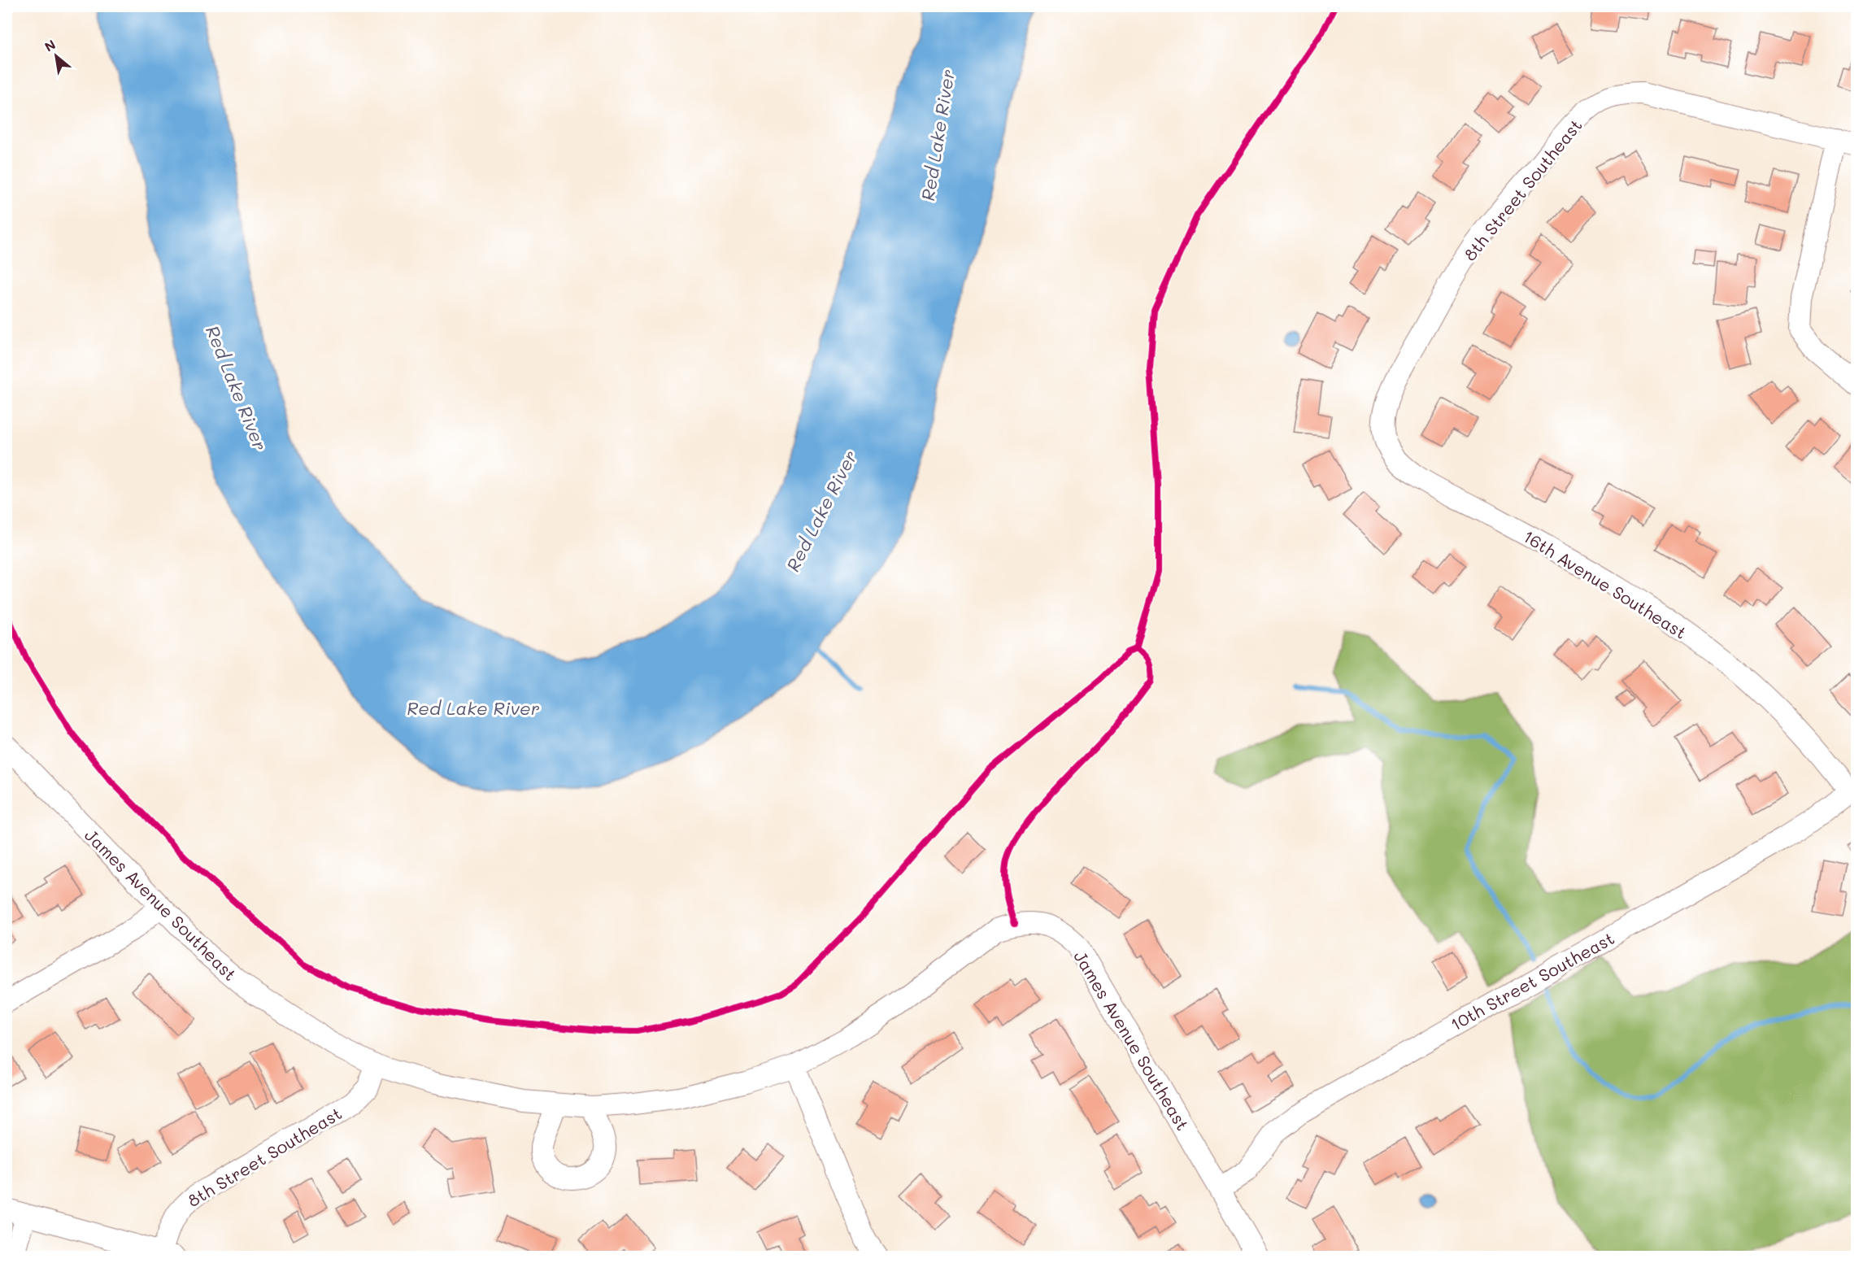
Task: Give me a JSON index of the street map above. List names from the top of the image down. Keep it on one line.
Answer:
{"streets":{"street":["8th Street Southeast","16th Avenue Southeast","James Avenue Southeast","10th Street Southeast"]},"crossings":[["8th Street Southeast","16th Avenue Southeast"],["8th Street Southeast","James Avenue Southeast"],["16th Avenue Southeast","10th Street Southeast"],["James Avenue Southeast","10th Street Southeast"]],"water":["Red Lake River"],"north":"top left"}
